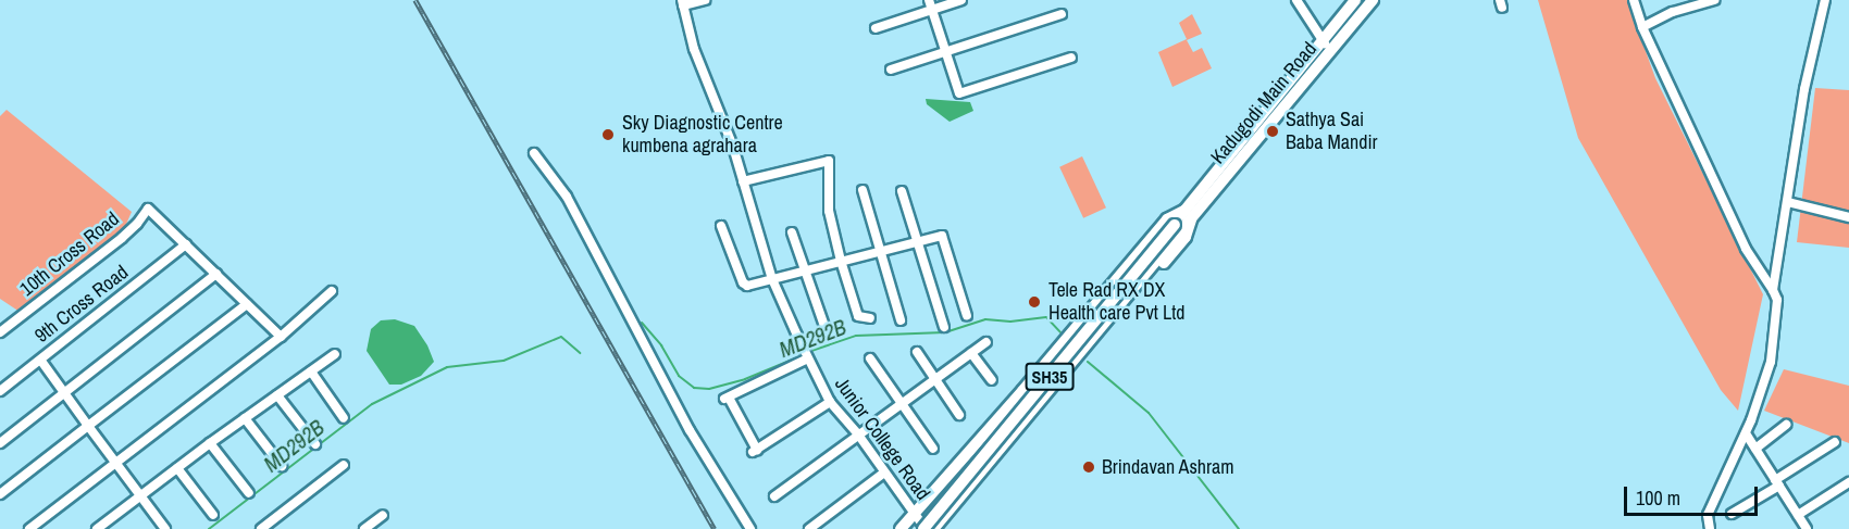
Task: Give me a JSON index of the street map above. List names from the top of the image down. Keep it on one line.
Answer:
{"streets":{"main road":["Kadugodi Main Road","SH35"],"street":["10th Cross Road","9th Cross Road","Junior College Road"]},"crossings":[["Kadugodi Main Road","SH35"],["10th Cross Road","9th Cross Road"],["SH35","Junior College Road"]],"water":["MD292B"],"places":["Sathya Sai Baba Mandir","Sky Diagnostic Centre kumbena agrahara","Tele Rad RX DX Health care Pvt Ltd","Brindavan Ashram"],"scale_bar":"100 m"}
